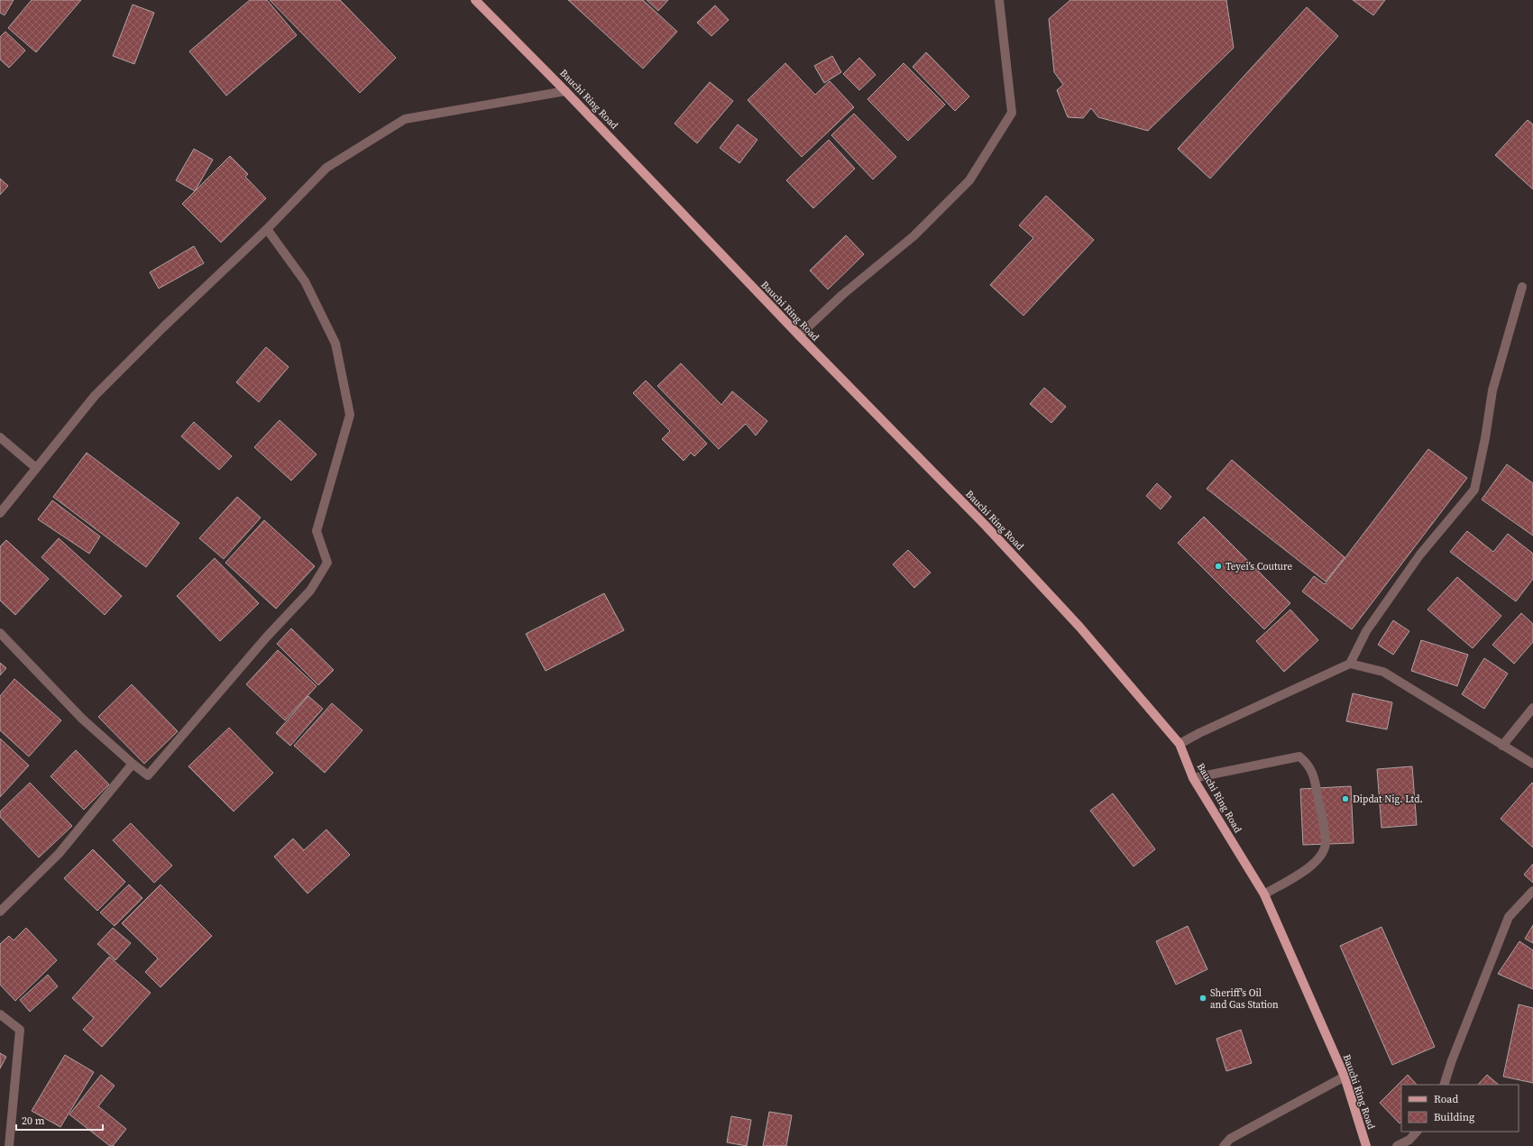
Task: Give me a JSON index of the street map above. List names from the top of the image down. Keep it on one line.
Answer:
{"streets":{"main road":["Bauchi Ring Road"]},"places":["Teyei's Couture","Dipdat Nig. Ltd.","Sheriff's Oil and Gas Station"],"legend":["Road","Building"],"scale_bar":"20 m"}
